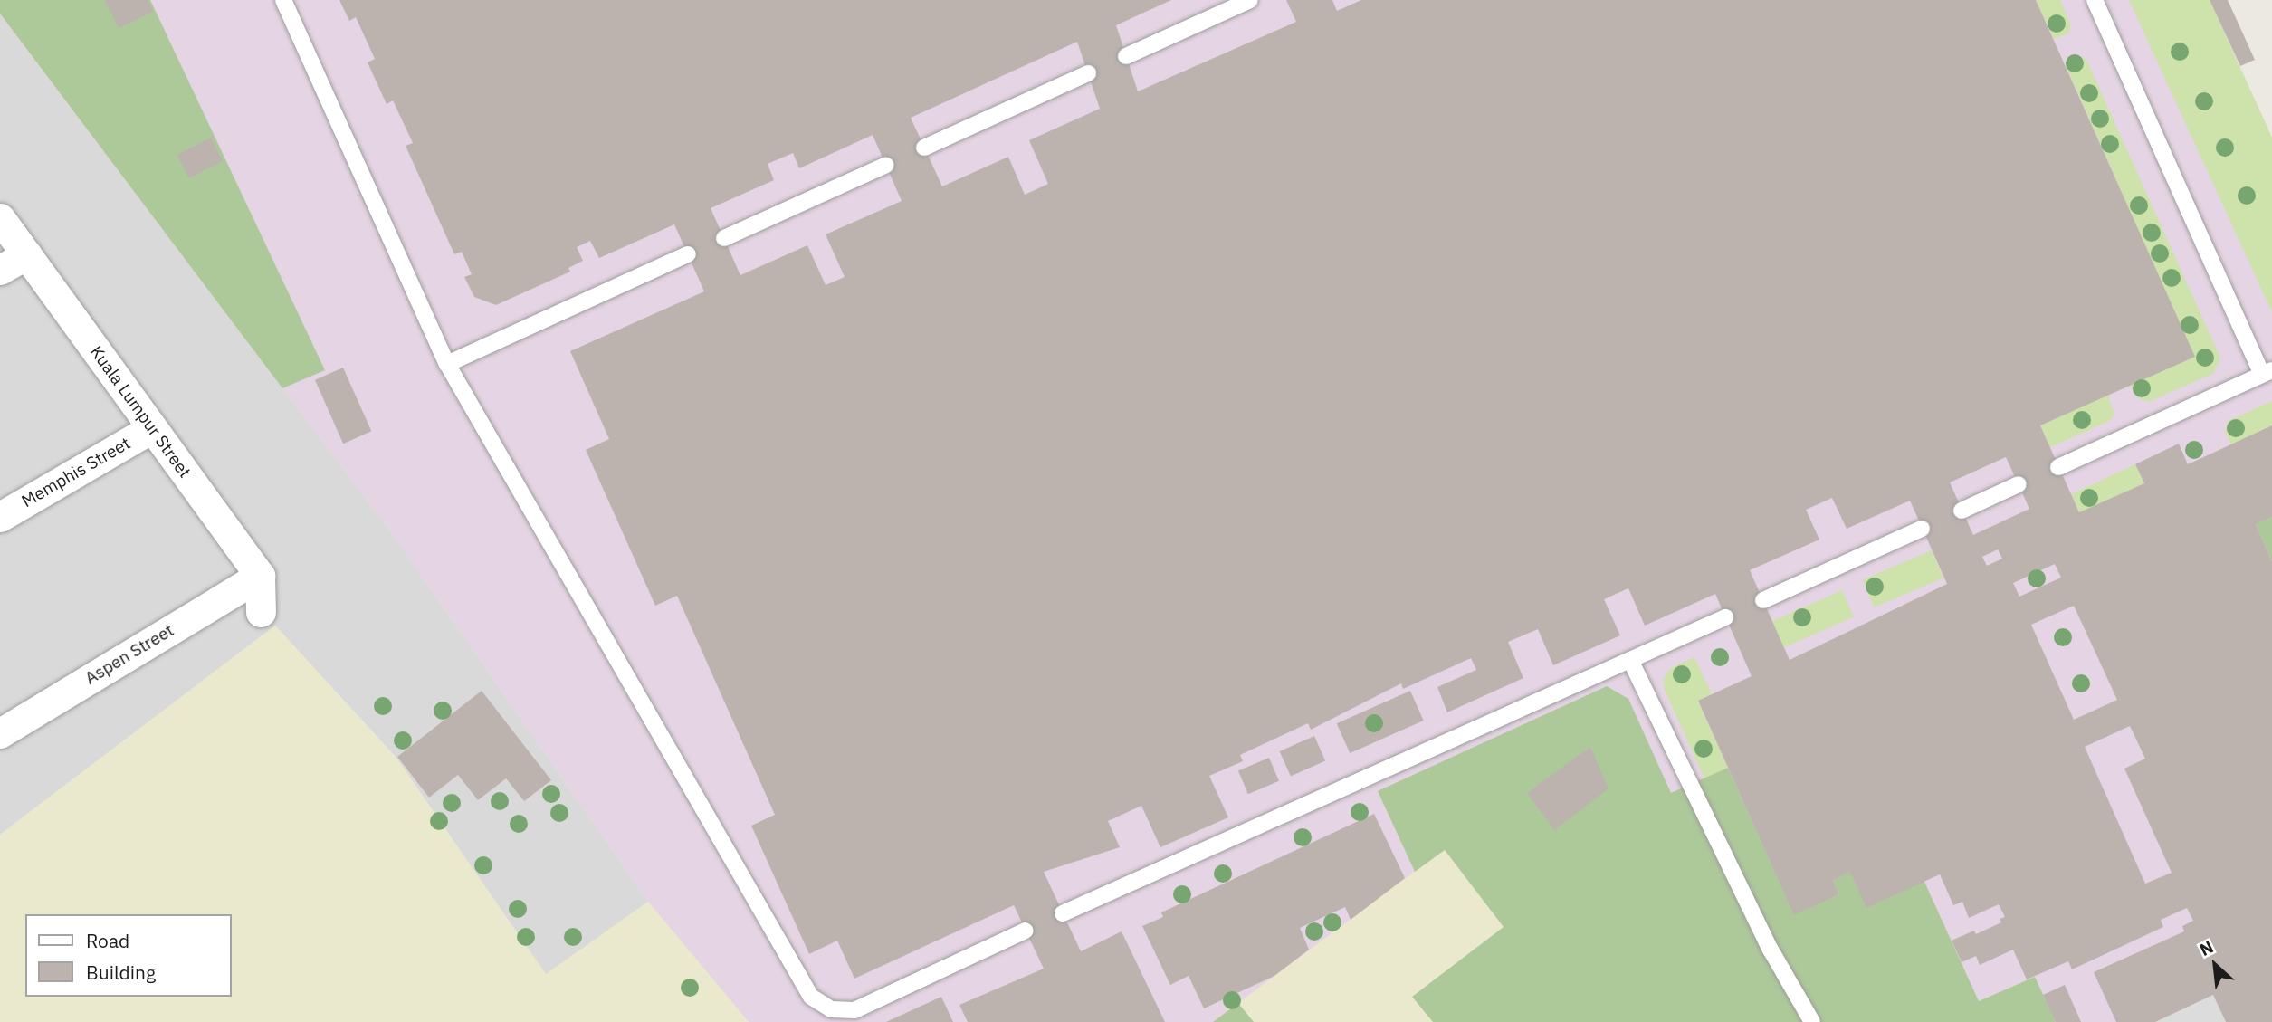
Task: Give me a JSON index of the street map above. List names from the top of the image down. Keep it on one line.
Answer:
{"streets":{"street":["Kuala Lumpur Street","Memphis Street","Aspen Street"]},"crossings":[["Kuala Lumpur Street","Memphis Street"],["Kuala Lumpur Street","Aspen Street"]],"legend":["Road","Building"],"north":"top left"}
